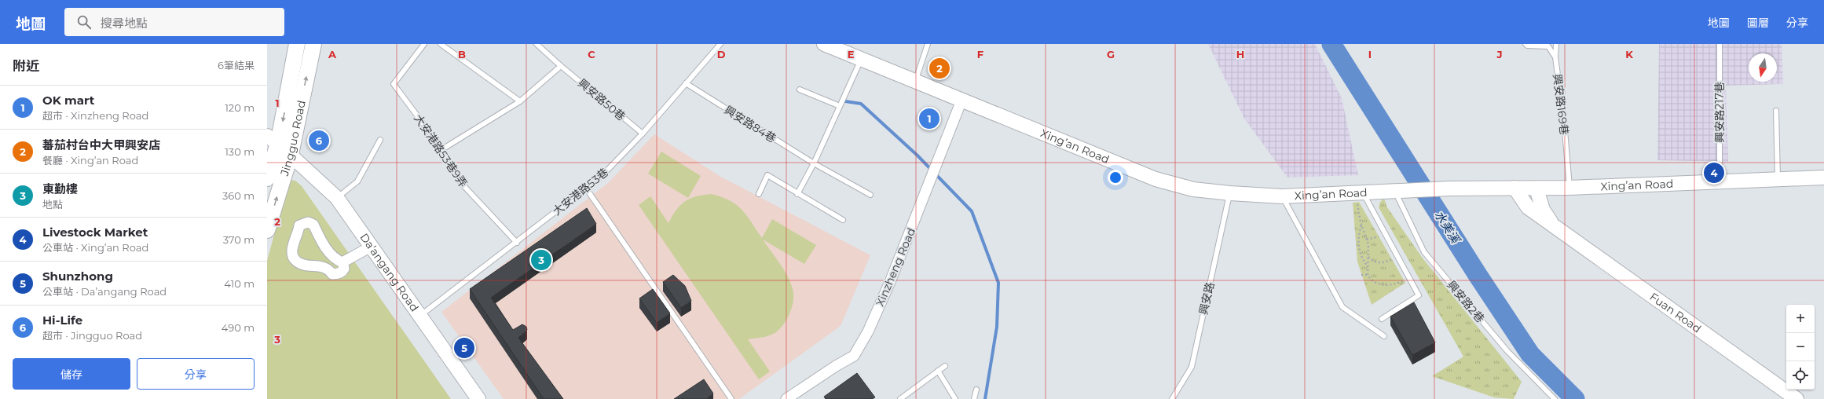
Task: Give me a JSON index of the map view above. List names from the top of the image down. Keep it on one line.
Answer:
{"streets":{"main road":["Jingguo Road"],"street":["Xing’an Road","Xinzheng Road","Da’angang Road","Fuan Road"],"lane":["興安路50巷","興安路169巷","興安路217巷","興安路84巷","大安港路53巷9弄","大安港路53巷","興安路","興安路2巷"]},"crossings":[["興安路50巷","大安港路53巷"],["興安路169巷","Xing’an Road"],["興安路217巷","Xing’an Road"],["興安路84巷","大安港路53巷"],["Jingguo Road","Da’angang Road"],["Xing’an Road","Xinzheng Road"],["Xing’an Road","興安路"],["Xing’an Road","興安路2巷"],["Xing’an Road","Fuan Road"],["大安港路53巷9弄","大安港路53巷"],["大安港路53巷","Da’angang Road"]],"water":["水美溪"],"north":"bottom","page":{"header":"地圖","search":"搜尋地點","nav":["地圖","圖層","分享"],"heading":["附近","6筆結果"],"pins":["2","1","6","4","3","5"],"list":[{"mark":"1","name":"OK mart","note":"超市 · Xinzheng Road","value":"120 m"},{"mark":"2","name":"蕃茄村台中大甲興安店","note":"餐廳 · Xing’an Road","value":"130 m"},{"mark":"3","name":"東勤樓","note":"地點","value":"360 m"},{"mark":"4","name":"Livestock Market","note":"公車站 · Xing’an Road","value":"370 m"},{"mark":"5","name":"Shunzhong","note":"公車站 · Da’angang Road","value":"410 m"},{"mark":"6","name":"Hi-Life","note":"超市 · Jingguo Road","value":"490 m"}],"map_buttons":["+","−"],"buttons":["儲存","分享"]},"grid":{"columns":["A","B","C","D","E","F","G","H","I","J","K"],"rows":["1","2","3"]}}
